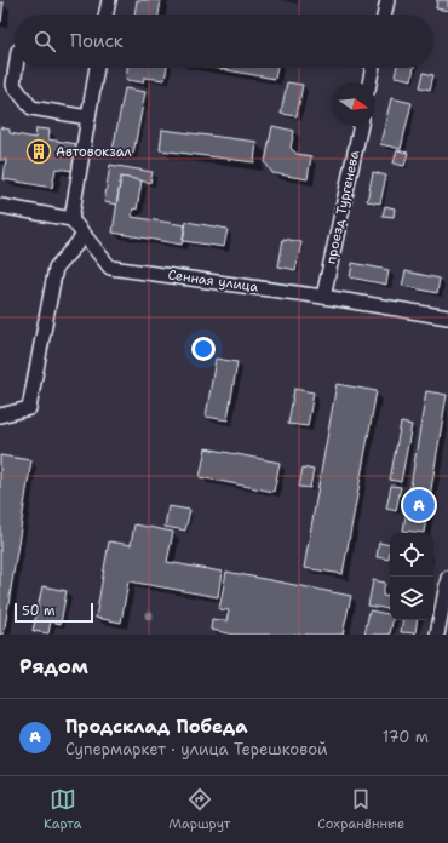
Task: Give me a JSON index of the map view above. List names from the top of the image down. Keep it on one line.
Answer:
{"streets":{"street":["проезд Тургенева","Сенная улица"]},"crossings":[["проезд Тургенева","Сенная улица"]],"places":{"building":["Автовокзал"]},"scale_bar":"50 m","north":"right","page":{"search":"Поиск","pins":"A","scale":"50 m","heading":"Рядом","list":[{"mark":"A","name":"Продсклад Победа","note":"Супермаркет · улица Терешковой","value":"170 m"}],"nav":["Карта","Маршрут","Сохранённые"]}}
